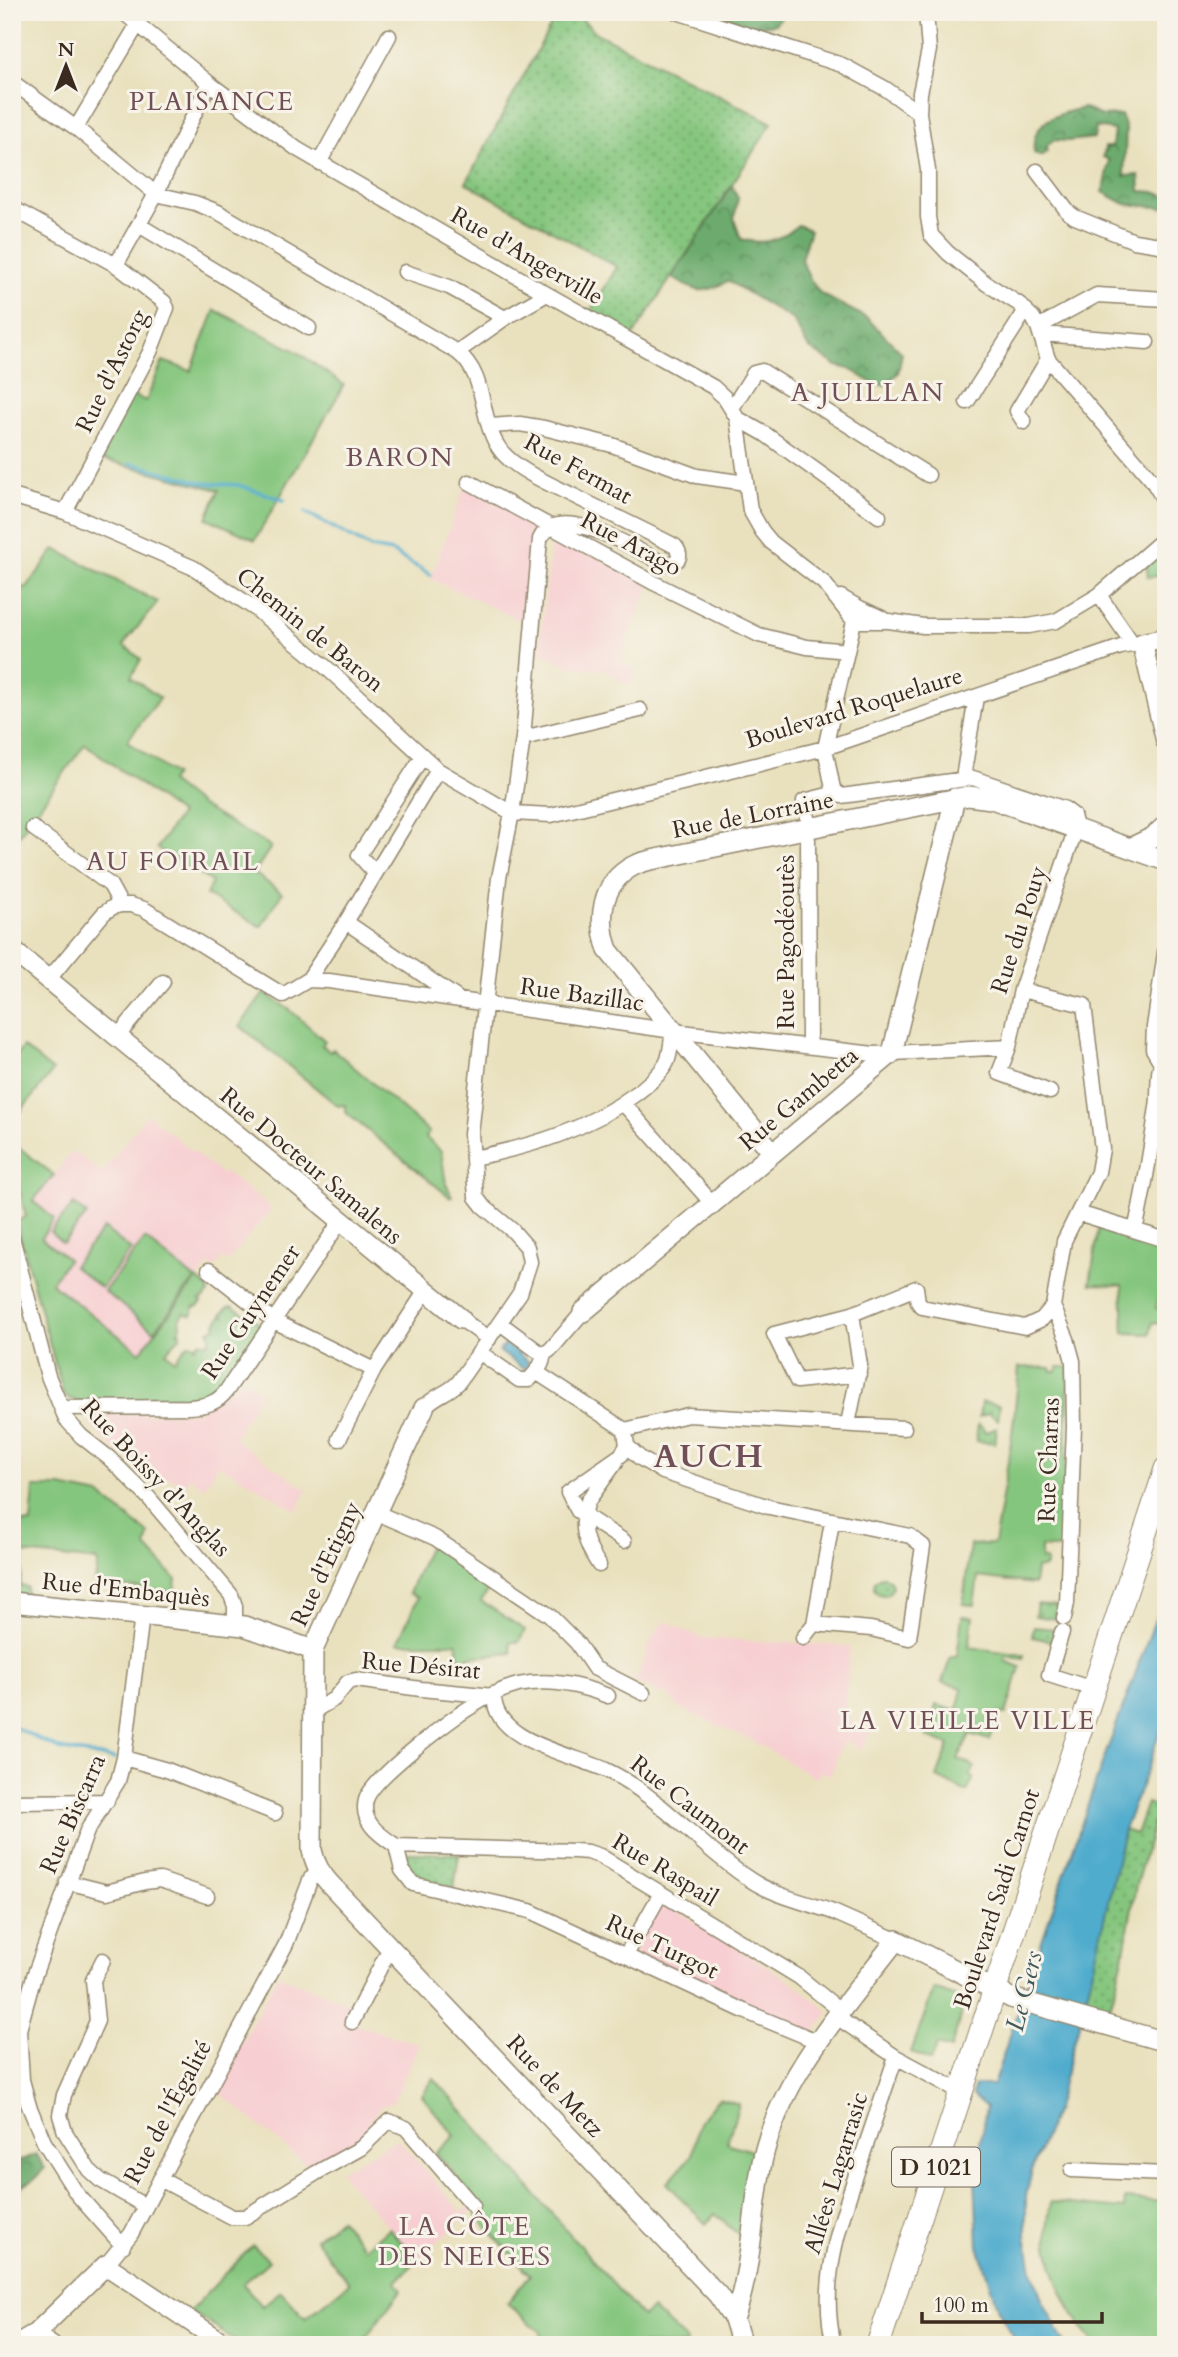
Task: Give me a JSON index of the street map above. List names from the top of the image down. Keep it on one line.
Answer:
{"streets":{"main road":["Boulevard Roquelaure","Rue de Lorraine","Rue Gambetta","Rue Docteur Samalens","Rue d'Etigny","Rue d'Embaquès","Boulevard Sadi Carnot","Rue de Metz","Rue de l'Égalité","D 1021"],"street":["Rue d'Angerville","Rue d'Astorg","Rue Fermat","Rue Arago","Chemin de Baron","Rue du Pouy","Rue Pagodéoutès","Rue Bazillac","Rue Guynemer","Rue Charras","Rue Boissy d'Anglas","Rue Désirat","Rue Caumont","Rue Biscarra","Rue Raspail","Rue Turgot","Allées Lagarrasic"]},"crossings":[["Rue d'Astorg","Chemin de Baron"],["Rue Fermat","Rue Arago"],["Rue Arago","Chemin de Baron"],["Rue Arago","Boulevard Roquelaure"],["Rue Arago","Rue Bazillac"],["Rue Arago","Rue d'Etigny"],["Chemin de Baron","Boulevard Roquelaure"],["Rue de Lorraine","Rue du Pouy"],["Rue de Lorraine","Rue Bazillac"],["Rue de Lorraine","Rue Gambetta"],["Rue du Pouy","Rue Bazillac"],["Rue Pagodéoutès","Rue Bazillac"],["Rue Bazillac","Rue Gambetta"],["Rue Docteur Samalens","Rue Guynemer"],["Rue Docteur Samalens","Rue d'Etigny"],["Rue Guynemer","Rue Boissy d'Anglas"],["Rue Charras","Boulevard Sadi Carnot"],["Rue Boissy d'Anglas","Rue d'Embaquès"],["Rue d'Etigny","Rue d'Embaquès"],["Rue d'Etigny","Rue Désirat"],["Rue d'Etigny","Rue de Metz"],["Rue d'Etigny","Rue de l'Égalité"],["Rue d'Embaquès","Rue Biscarra"],["Rue Désirat","Rue Caumont"],["Rue Biscarra","Rue de l'Égalité"],["Rue Raspail","Boulevard Sadi Carnot"],["Rue Raspail","Rue Turgot"],["Rue Raspail","Allées Lagarrasic"],["Rue de Metz","Rue de l'Égalité"]],"districts":["PLAISANCE","A JUILLAN","BARON","AU FOIRAIL","AUCH","LA VIEILLE VILLE","LA CÔTE DES NEIGES"],"water":["Le Gers"],"scale_bar":"100 m","north":"top"}
